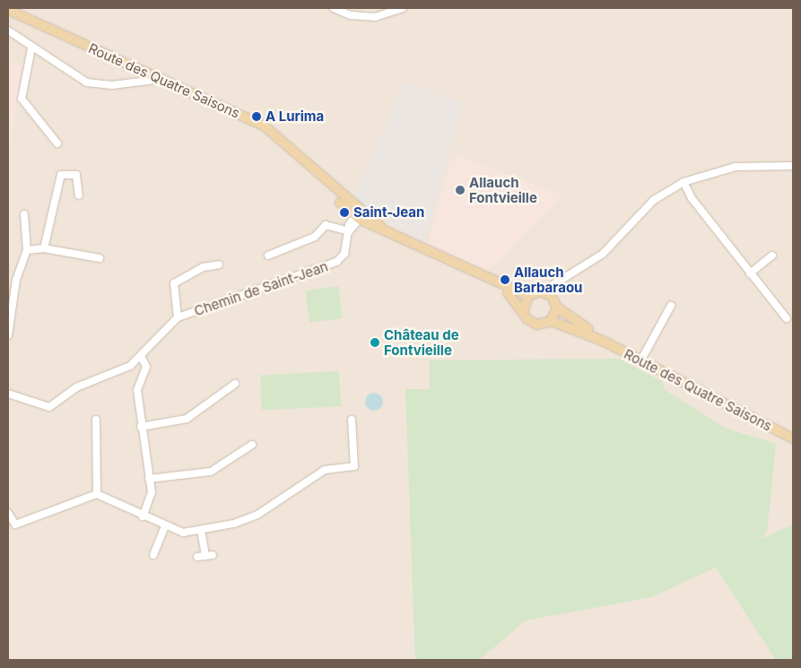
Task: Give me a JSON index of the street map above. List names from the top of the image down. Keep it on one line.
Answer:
{"streets":{"main road":["Route des Quatre Saisons"],"street":["Chemin de Saint-Jean"]},"crossings":[["Route des Quatre Saisons","Chemin de Saint-Jean"]],"places":["A Lurima","Allauch Fontvieille","Saint-Jean","Allauch Barbaraou","Château de Fontvieille"]}
